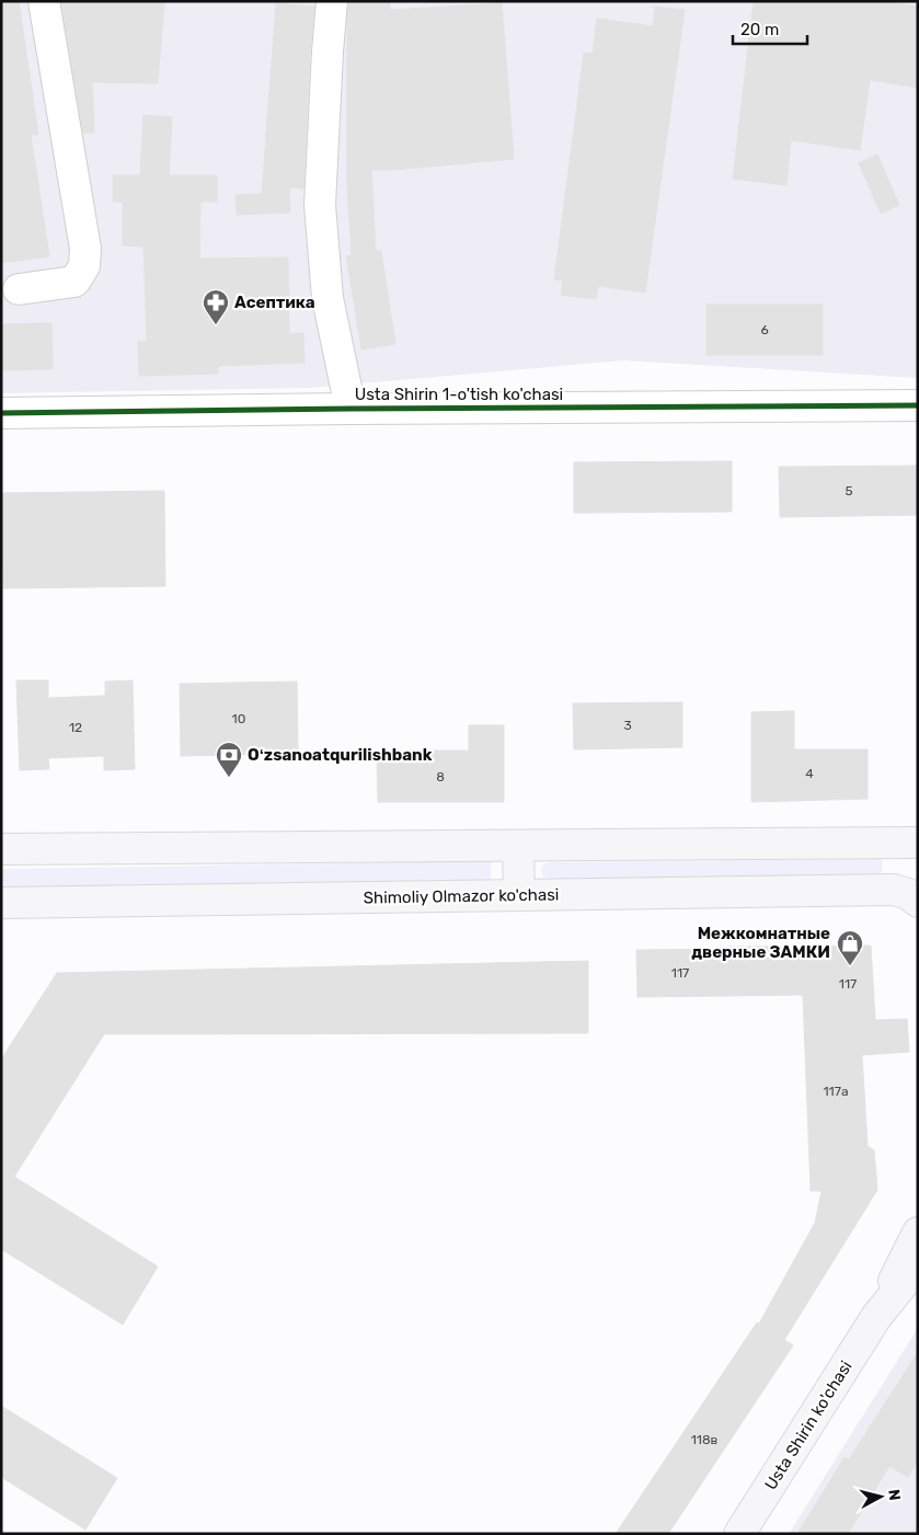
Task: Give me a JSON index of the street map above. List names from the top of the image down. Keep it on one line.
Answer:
{"streets":{"main road":["Shimoliy Olmazor ko'chasi","Usta Shirin ko'chasi"],"street":["Usta Shirin 1-o'tish ko'chasi"]},"places":{"pharmacy":["Асептика"],"bank":["Oʻzsanoatqurilishbank"],"shop":["Межкомнатные дверные ЗАМКИ"]},"house_numbers":["6","5","10","3","12","4","8","117","117","117a","118в"],"scale_bar":"20 m","north":"right"}
